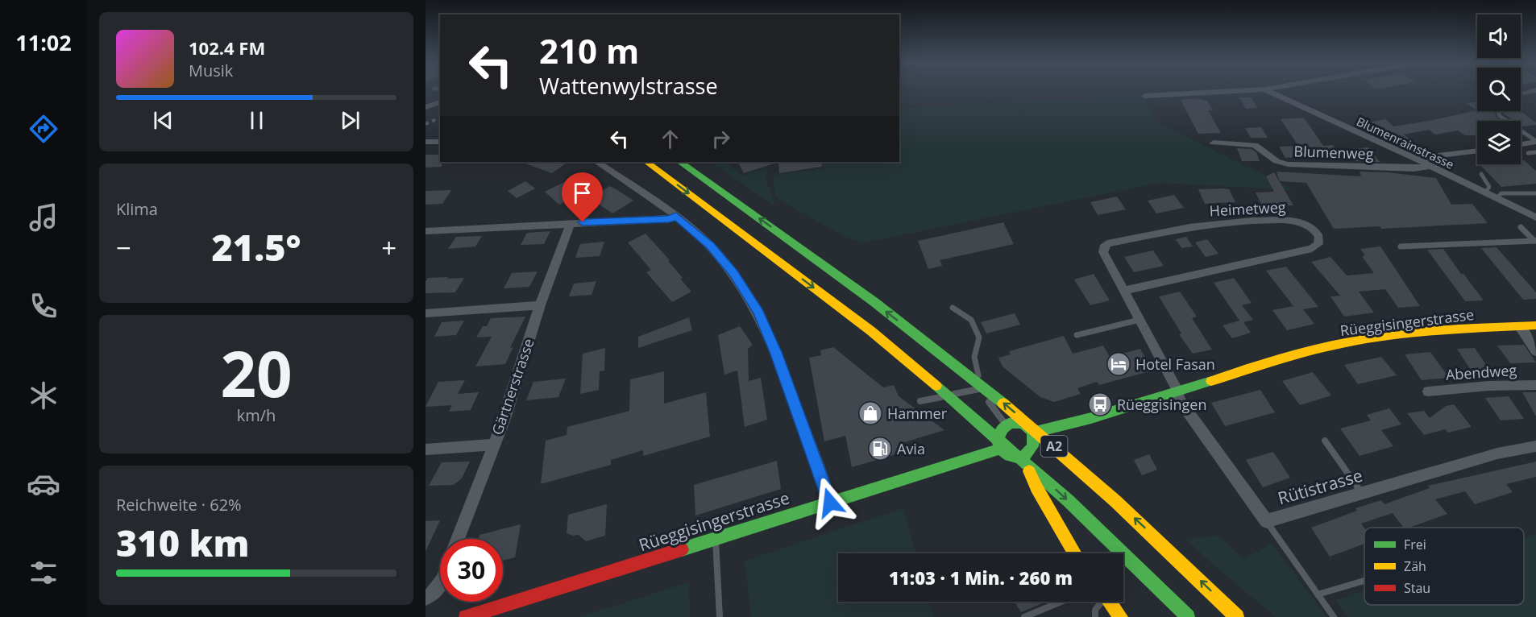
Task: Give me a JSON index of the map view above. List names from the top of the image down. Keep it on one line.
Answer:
{"streets":{"main road":["Rüeggisingerstrasse","A2"],"street":["Blumenrainstrasse","Blumenweg","Heimetweg","Abendweg","Gärtnerstrasse","Rütistrasse"]},"crossings":[["Blumenrainstrasse","Blumenweg"],["Heimetweg","Rüeggisingerstrasse"],["Heimetweg","Rütistrasse"],["Rüeggisingerstrasse","Rütistrasse"]],"places":{"hotel":["Hotel Fasan"],"bus stop":["Rüeggisingen"],"shop":["Hammer"],"fuel station":["Avia"]},"legend":["Frei","Zäh","Stau"],"page":{"tabs":"11:02","turn":["210 m","Wattenwylstrasse"],"song":["102.4 FM","Musik"],"tile":["Klima",["20","km/h"],["Reichweite · 62%","310 km"]],"heat":["−","21.5°","+"],"limit":"30","trip":"11:03 · 1 Min. · 260 m"}}
